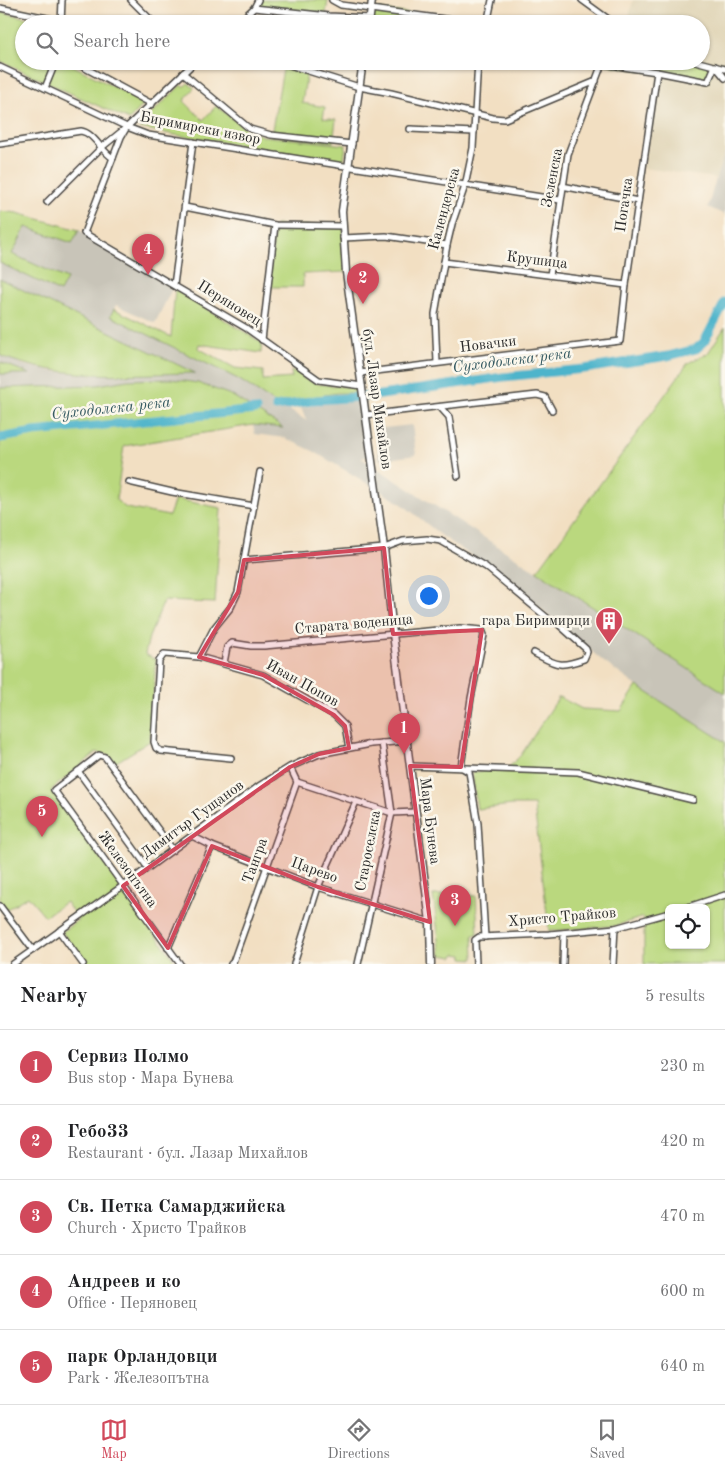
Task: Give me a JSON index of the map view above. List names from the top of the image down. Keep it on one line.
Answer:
{"streets":{"street":["Биримирски извор","Зеленска","Погачка","Календерска","Крушица","Перяновец","Новачки","бул. Лазар Михайлов","Старата воденица","Иван Попов","Димитър Гущанов","Мара Бунева","Староселска","Тангра","Железопътна","Царево","Христо Трайков"]},"crossings":[["Биримирски извор","Зеленска"],["Биримирски извор","Календерска"],["Биримирски извор","бул. Лазар Михайлов"],["Зеленска","Крушица"],["Погачка","Крушица"],["Погачка","Новачки"],["Календерска","Крушица"],["Календерска","Новачки"],["Перяновец","бул. Лазар Михайлов"],["Новачки","бул. Лазар Михайлов"],["бул. Лазар Михайлов","Старата воденица"],["бул. Лазар Михайлов","Димитър Гущанов"],["бул. Лазар Михайлов","Мара Бунева"],["Старата воденица","Иван Попов"],["Иван Попов","Димитър Гущанов"],["Димитър Гущанов","Мара Бунева"],["Димитър Гущанов","Староселска"],["Димитър Гущанов","Железопътна"],["Димитър Гущанов","Царево"],["Мара Бунева","Царево"],["Староселска","Царево"],["Тангра","Царево"]],"water":["Суходолска река"],"places":{"building":["гара Биримирци"]},"page":{"search":"Search here","pins":["4","2","1","5","3"],"heading":["Nearby","5 results"],"list":[{"mark":"1","name":"Сервиз Полмо","note":"Bus stop · Мара Бунева","value":"230 m"},{"mark":"2","name":"Гебо33","note":"Restaurant · бул. Лазар Михайлов","value":"420 m"},{"mark":"3","name":"Св. Петка Самарджийска","note":"Church · Христо Трайков","value":"470 m"},{"mark":"4","name":"Андреев и ко","note":"Office · Перяновец","value":"600 m"},{"mark":"5","name":"парк Орландовци","note":"Park · Железопътна","value":"640 m"}],"nav":["Map","Directions","Saved"]}}
